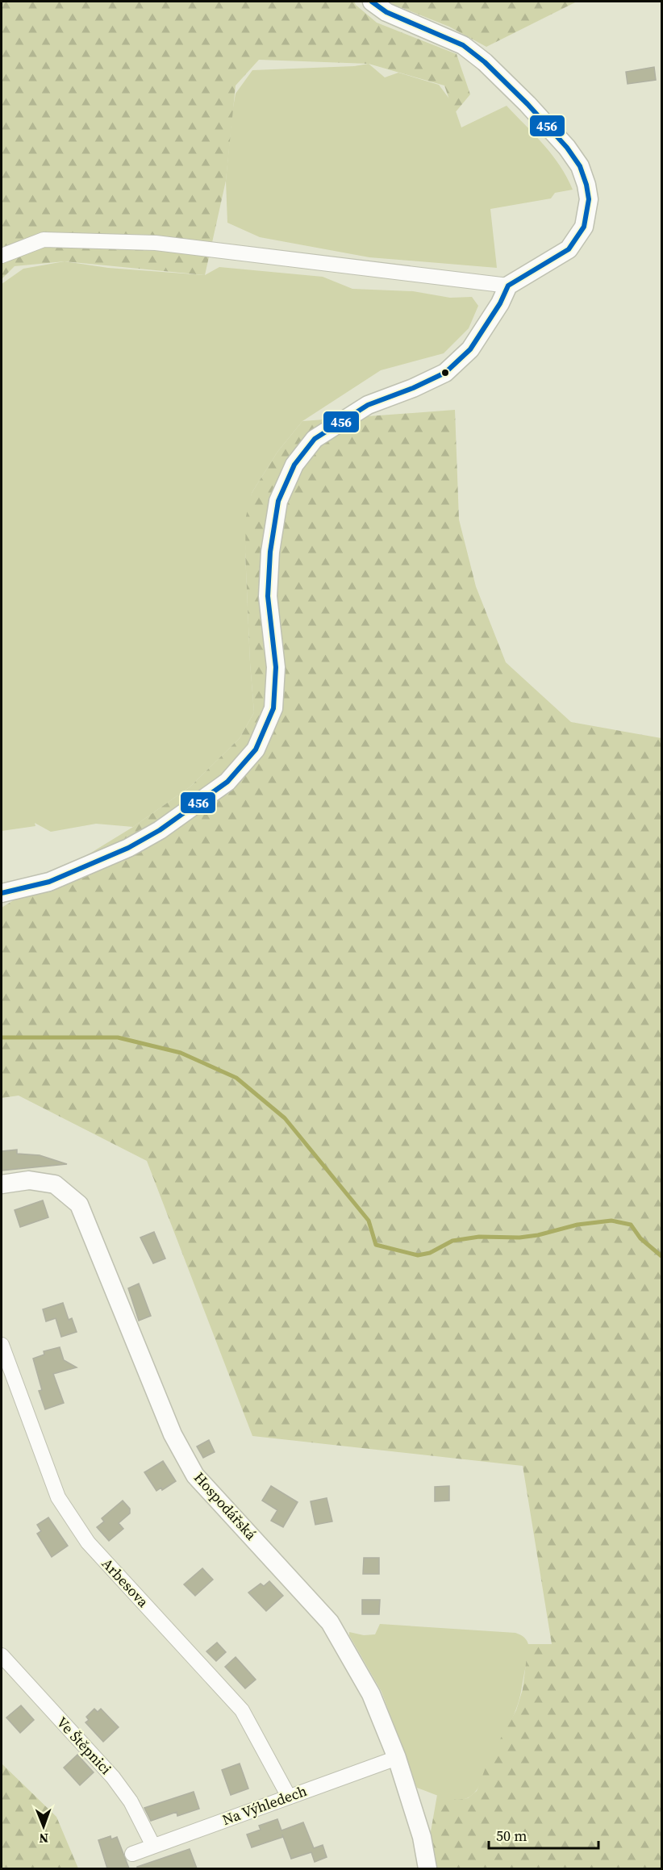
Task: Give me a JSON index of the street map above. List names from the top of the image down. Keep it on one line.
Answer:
{"streets":{"street":["Hospodářská","Arbesova","Ve Štěpnici","Na Výhledech"]},"crossings":[["Hospodářská","Na Výhledech"],["Arbesova","Na Výhledech"],["Ve Štěpnici","Na Výhledech"]],"lines":["transit line 456"],"scale_bar":"50 m","north":"bottom"}
